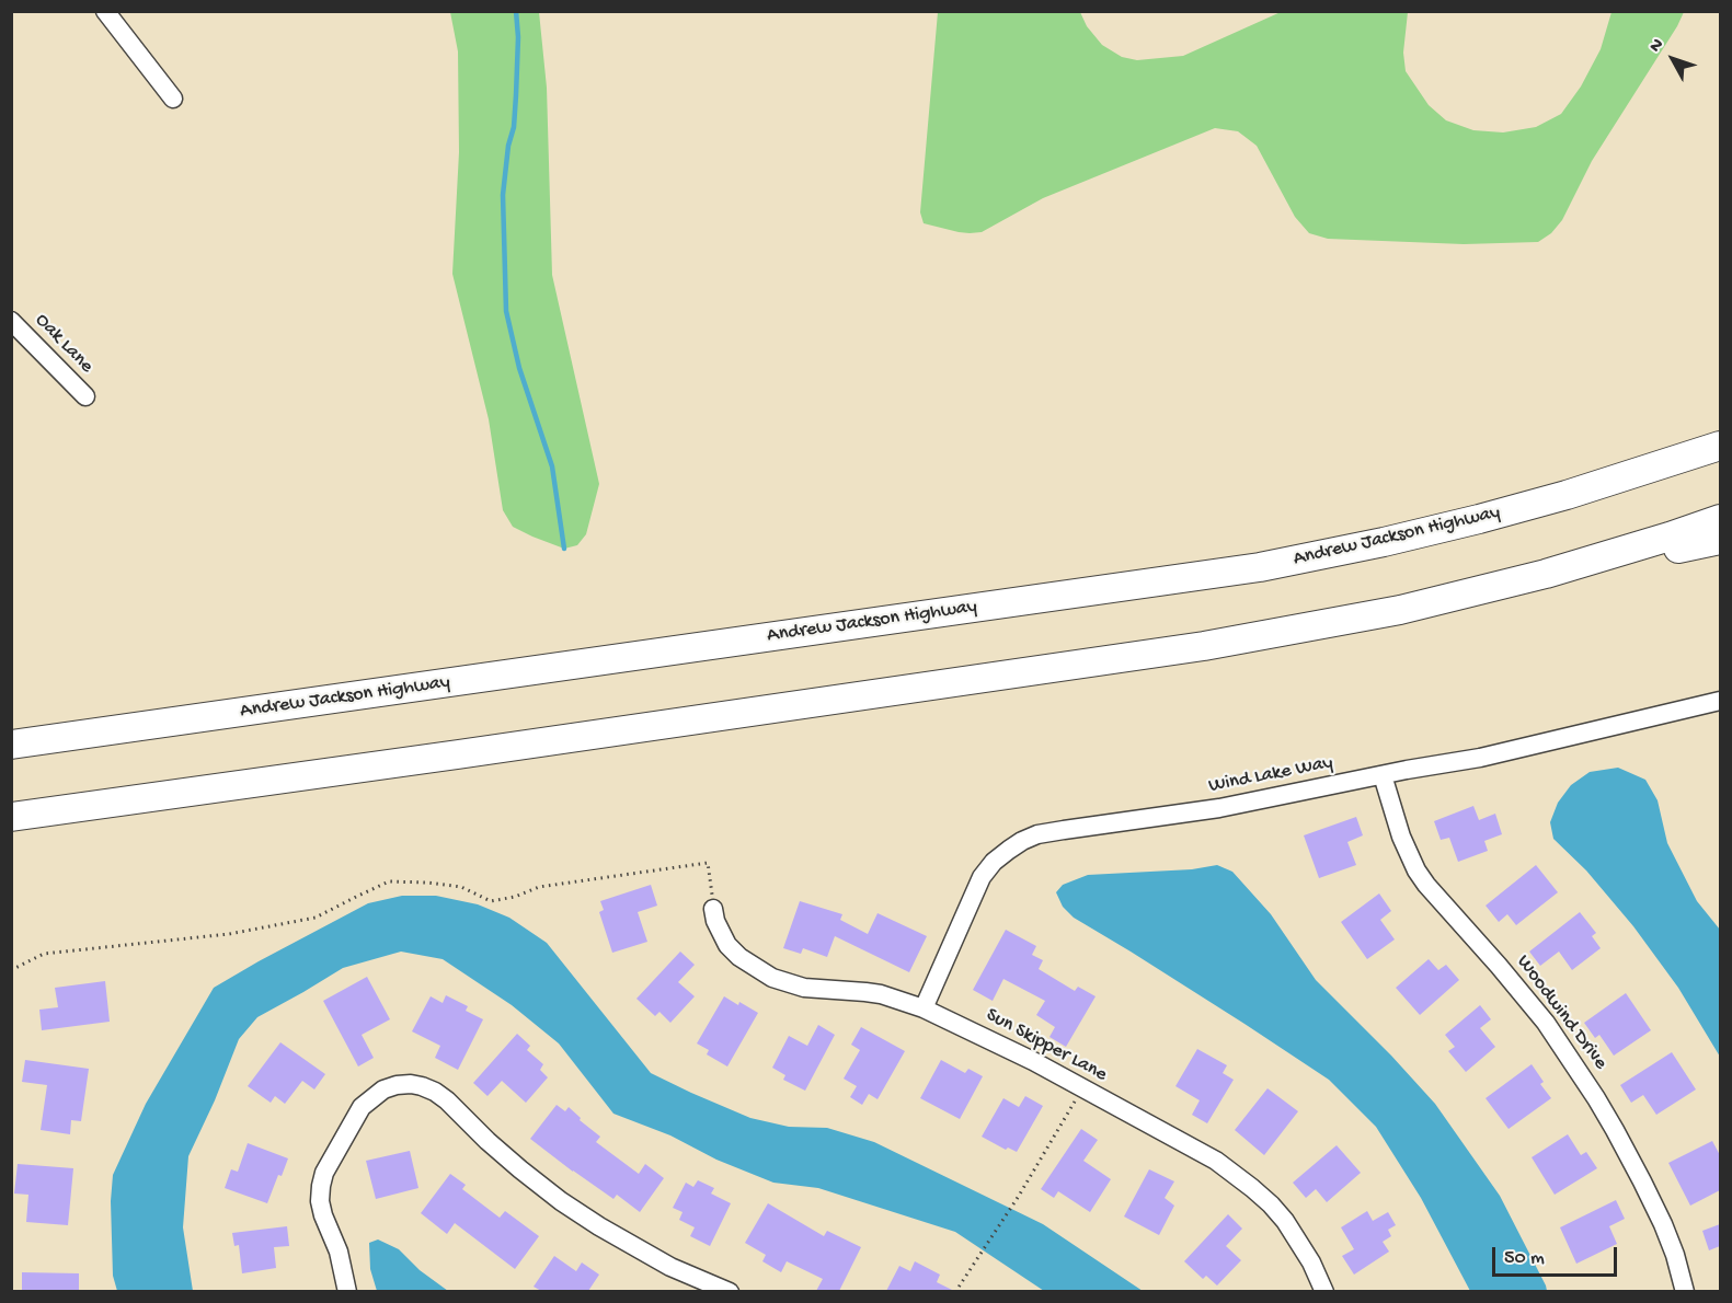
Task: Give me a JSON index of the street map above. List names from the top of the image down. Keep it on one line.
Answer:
{"streets":{"highway":["Andrew Jackson Highway"],"street":["Oak Lane","Wind Lake Way","Woodwind Drive","Sun Skipper Lane"]},"crossings":[["Wind Lake Way","Woodwind Drive"],["Wind Lake Way","Sun Skipper Lane"]],"scale_bar":"50 m","north":"top left"}
